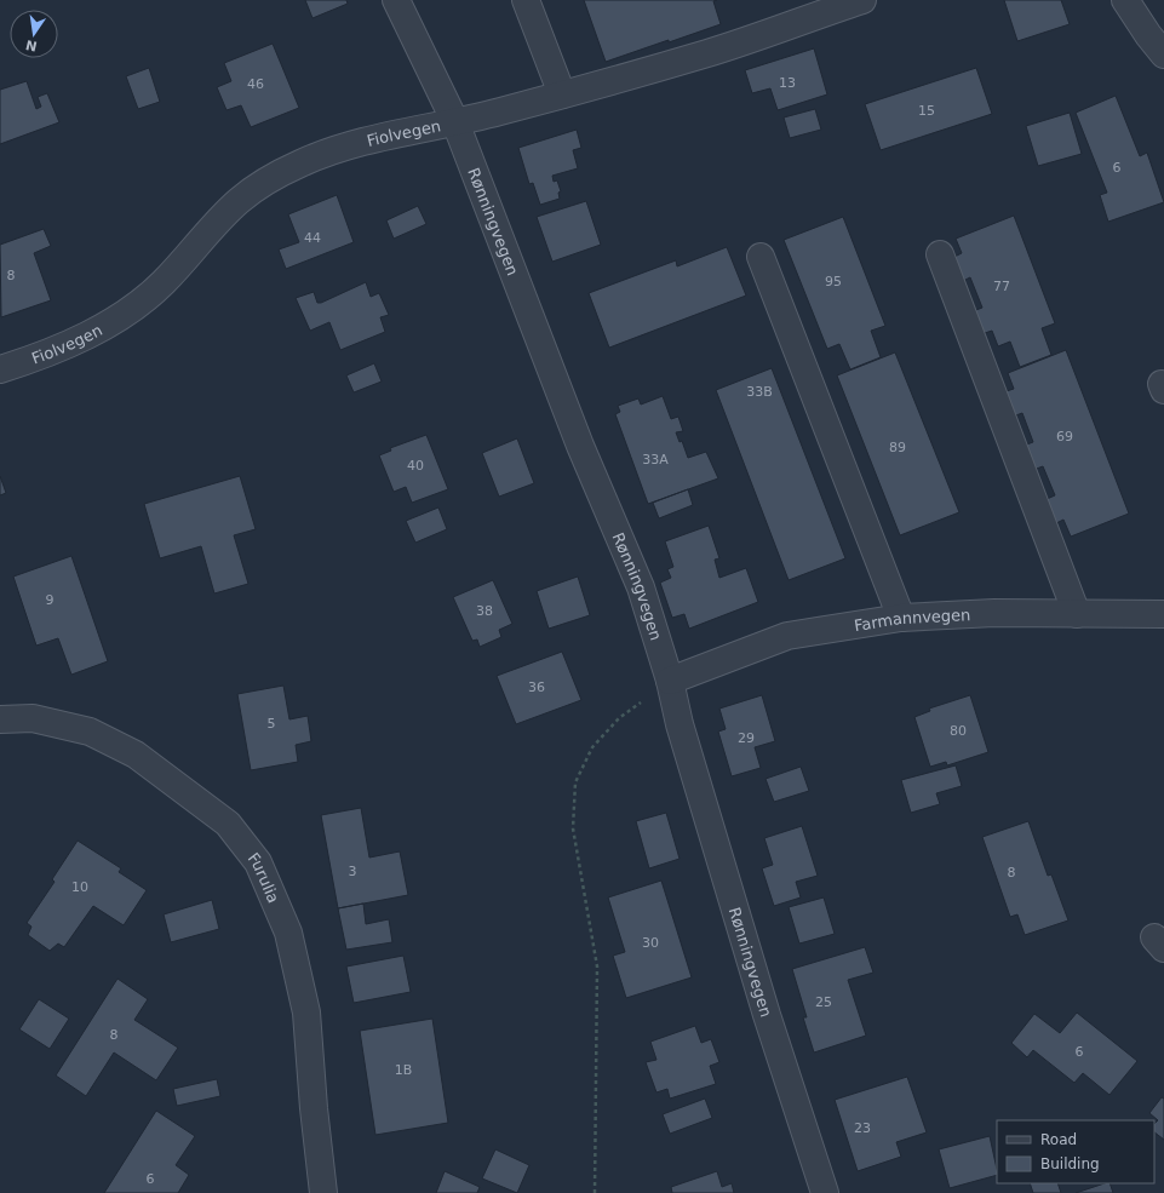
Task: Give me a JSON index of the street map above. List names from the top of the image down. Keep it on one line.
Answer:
{"streets":{"street":["Fiolvegen","Rønningvegen","Farmannvegen","Furulia"]},"crossings":[["Fiolvegen","Rønningvegen"],["Rønningvegen","Farmannvegen"]],"house_numbers":["13","46","15","6","44","8","95","77","33B","69","89","33A","40","9","38","36","5","80","29","3","8","10","30","25","8","6","1B","23","6"],"legend":["Road","Building"],"north":"bottom"}
